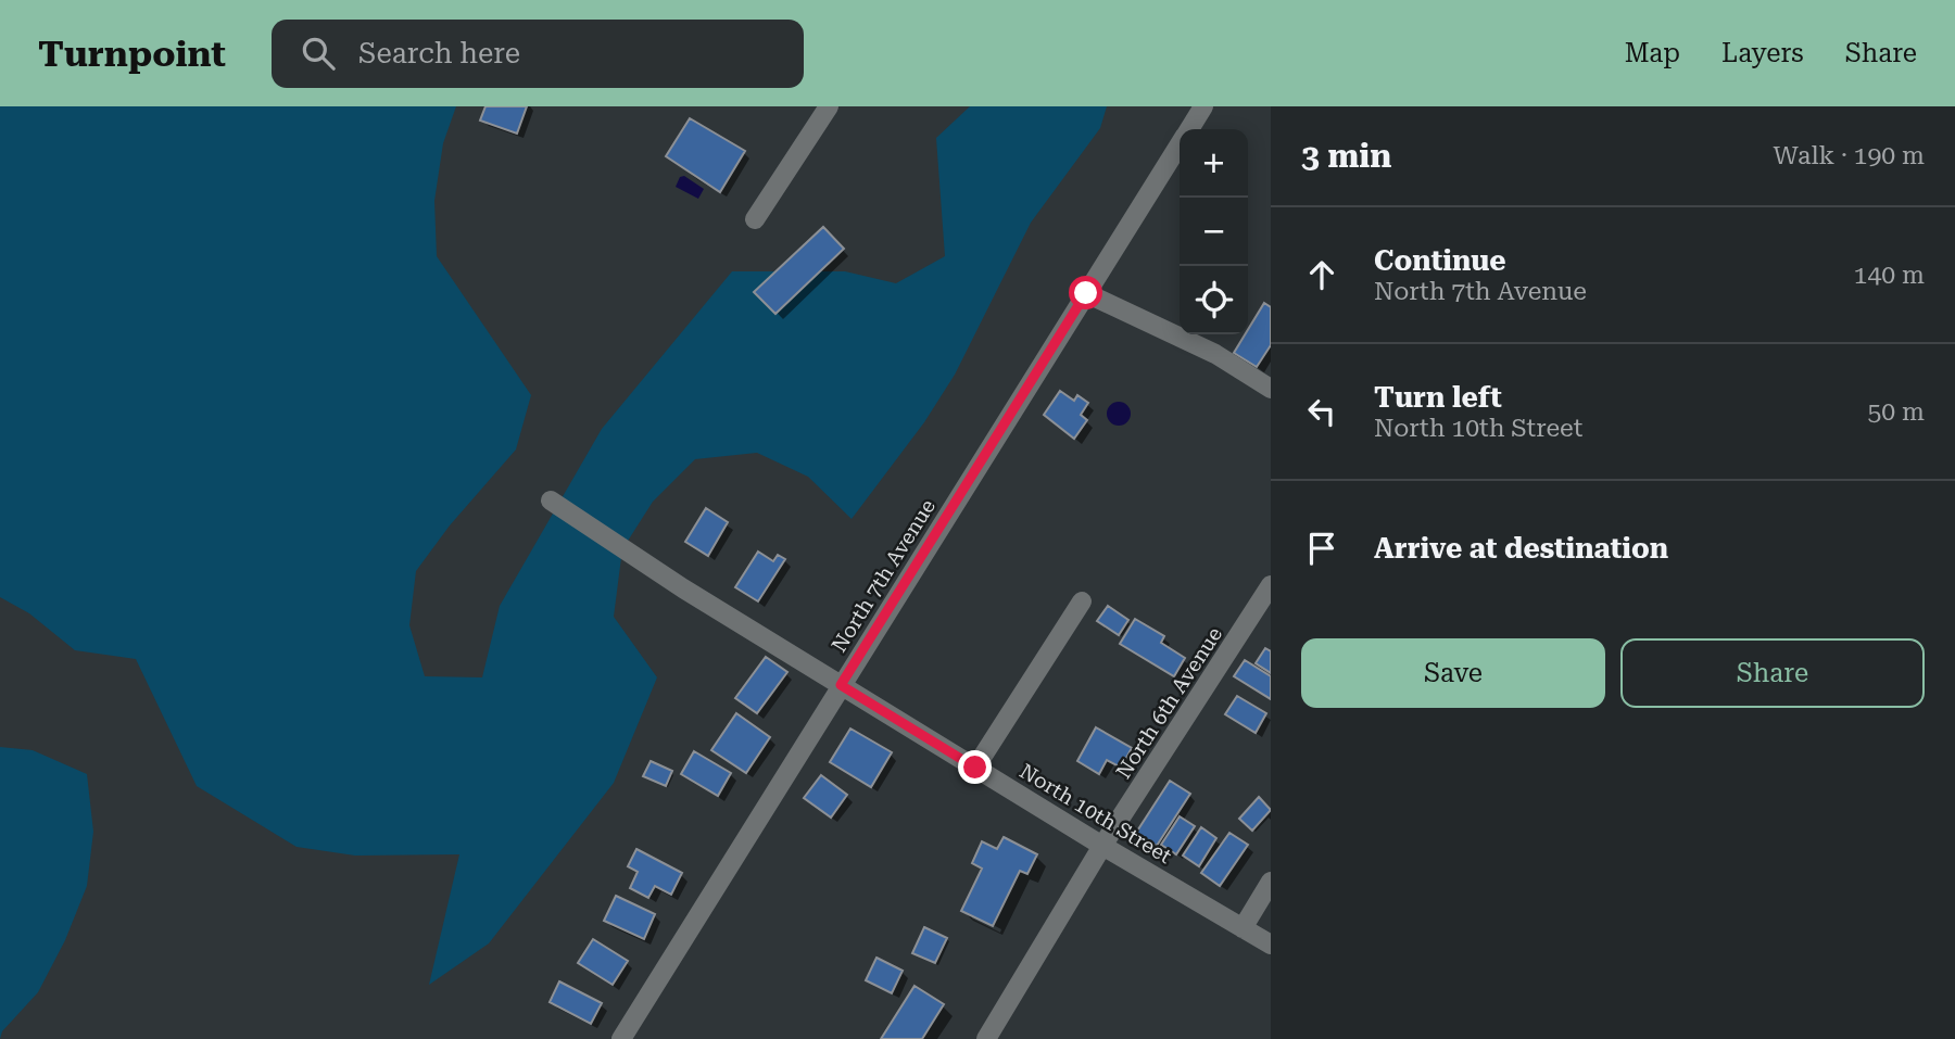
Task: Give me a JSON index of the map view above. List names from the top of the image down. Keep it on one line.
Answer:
{"streets":{"street":["North 7th Avenue","North 6th Avenue","North 10th Street"]},"crossings":[["North 7th Avenue","North 10th Street"],["North 6th Avenue","North 10th Street"]],"page":{"header":"Turnpoint","search":"Search here","nav":["Map","Layers","Share"],"heading":["3 min","Walk · 190 m"],"map_buttons":["+","−"],"list":[["Continue","North 7th Avenue","140 m"],["Turn left","North 10th Street","50 m"],"Arrive at destination"],"buttons":["Save","Share"]}}
